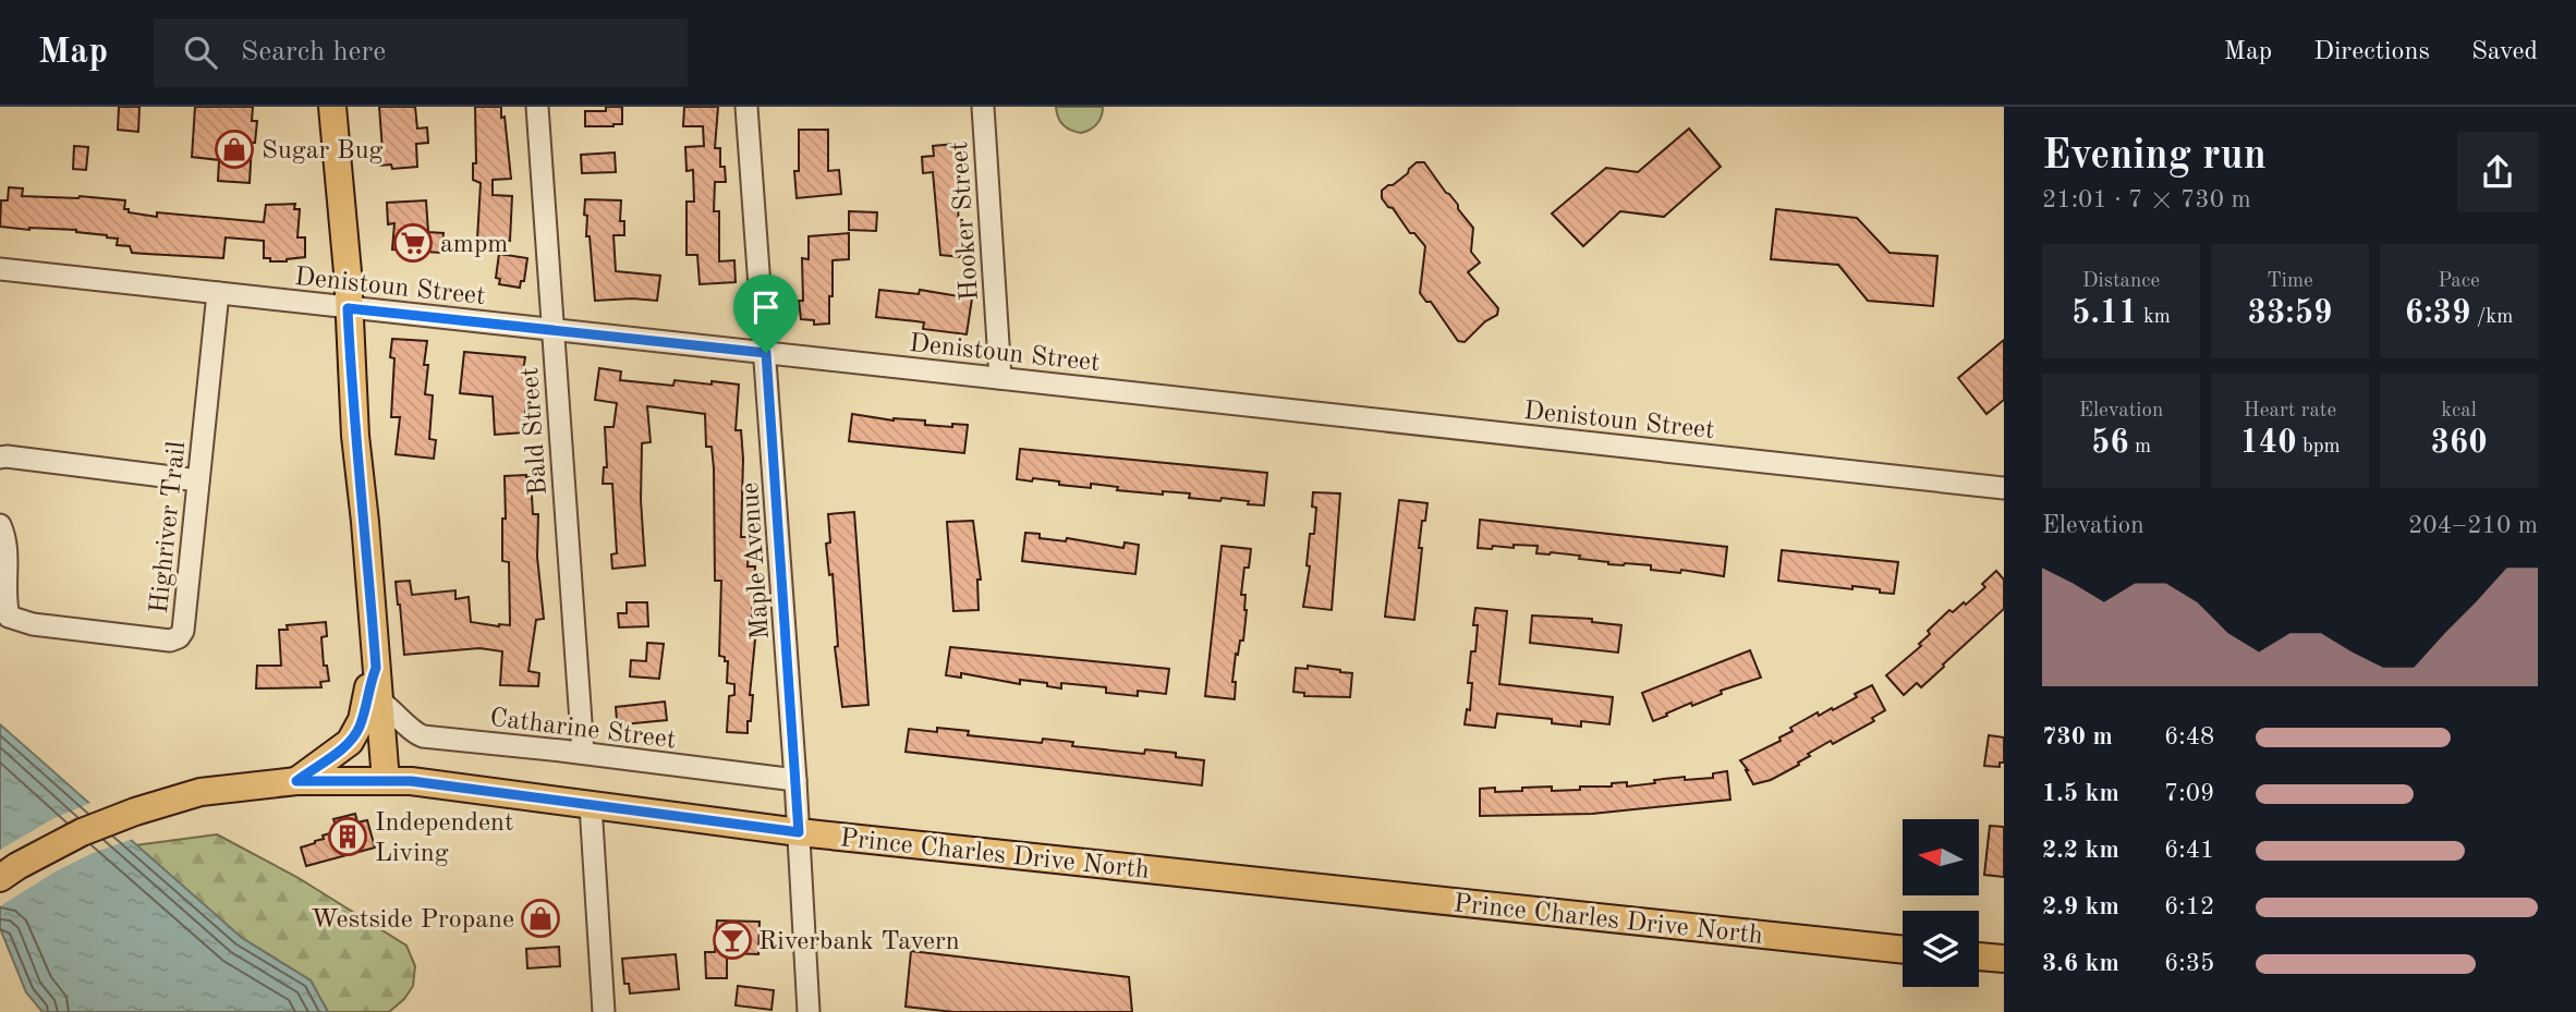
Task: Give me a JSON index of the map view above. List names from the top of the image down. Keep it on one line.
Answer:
{"streets":{"main road":["Prince Charles Drive North"],"street":["Hooker Street","Denistoun Street","Bald Street","Highriver Trail","Maple Avenue","Catharine Street"]},"crossings":[["Hooker Street","Denistoun Street"],["Denistoun Street","Bald Street"],["Denistoun Street","Highriver Trail"],["Denistoun Street","Maple Avenue"],["Bald Street","Catharine Street"],["Maple Avenue","Catharine Street"],["Maple Avenue","Prince Charles Drive North"]],"places":{"shop":["Sugar Bug","Westside Propane"],"supermarket":["ampm"],"building":["Independent Living"],"bar":["Riverbank Tavern"]},"north":"left","page":{"header":"Map","search":"Search here","nav":["Map","Directions","Saved"],"heading":["Evening run","21:01 · 7 × 730 m"],"stats":[["Distance","5.11 km"],["Time","33:59"],["Pace","6:39 /km"],["Elevation","56 m"],["Heart rate","140 bpm"],["kcal","360"]],"chart":["Elevation","204–210 m"],"list":[{"name":"730 m","note":"6:48"},{"name":"1.5 km","note":"7:09"},{"name":"2.2 km","note":"6:41"},{"name":"2.9 km","note":"6:12"},{"name":"3.6 km","note":"6:35"}]}}
